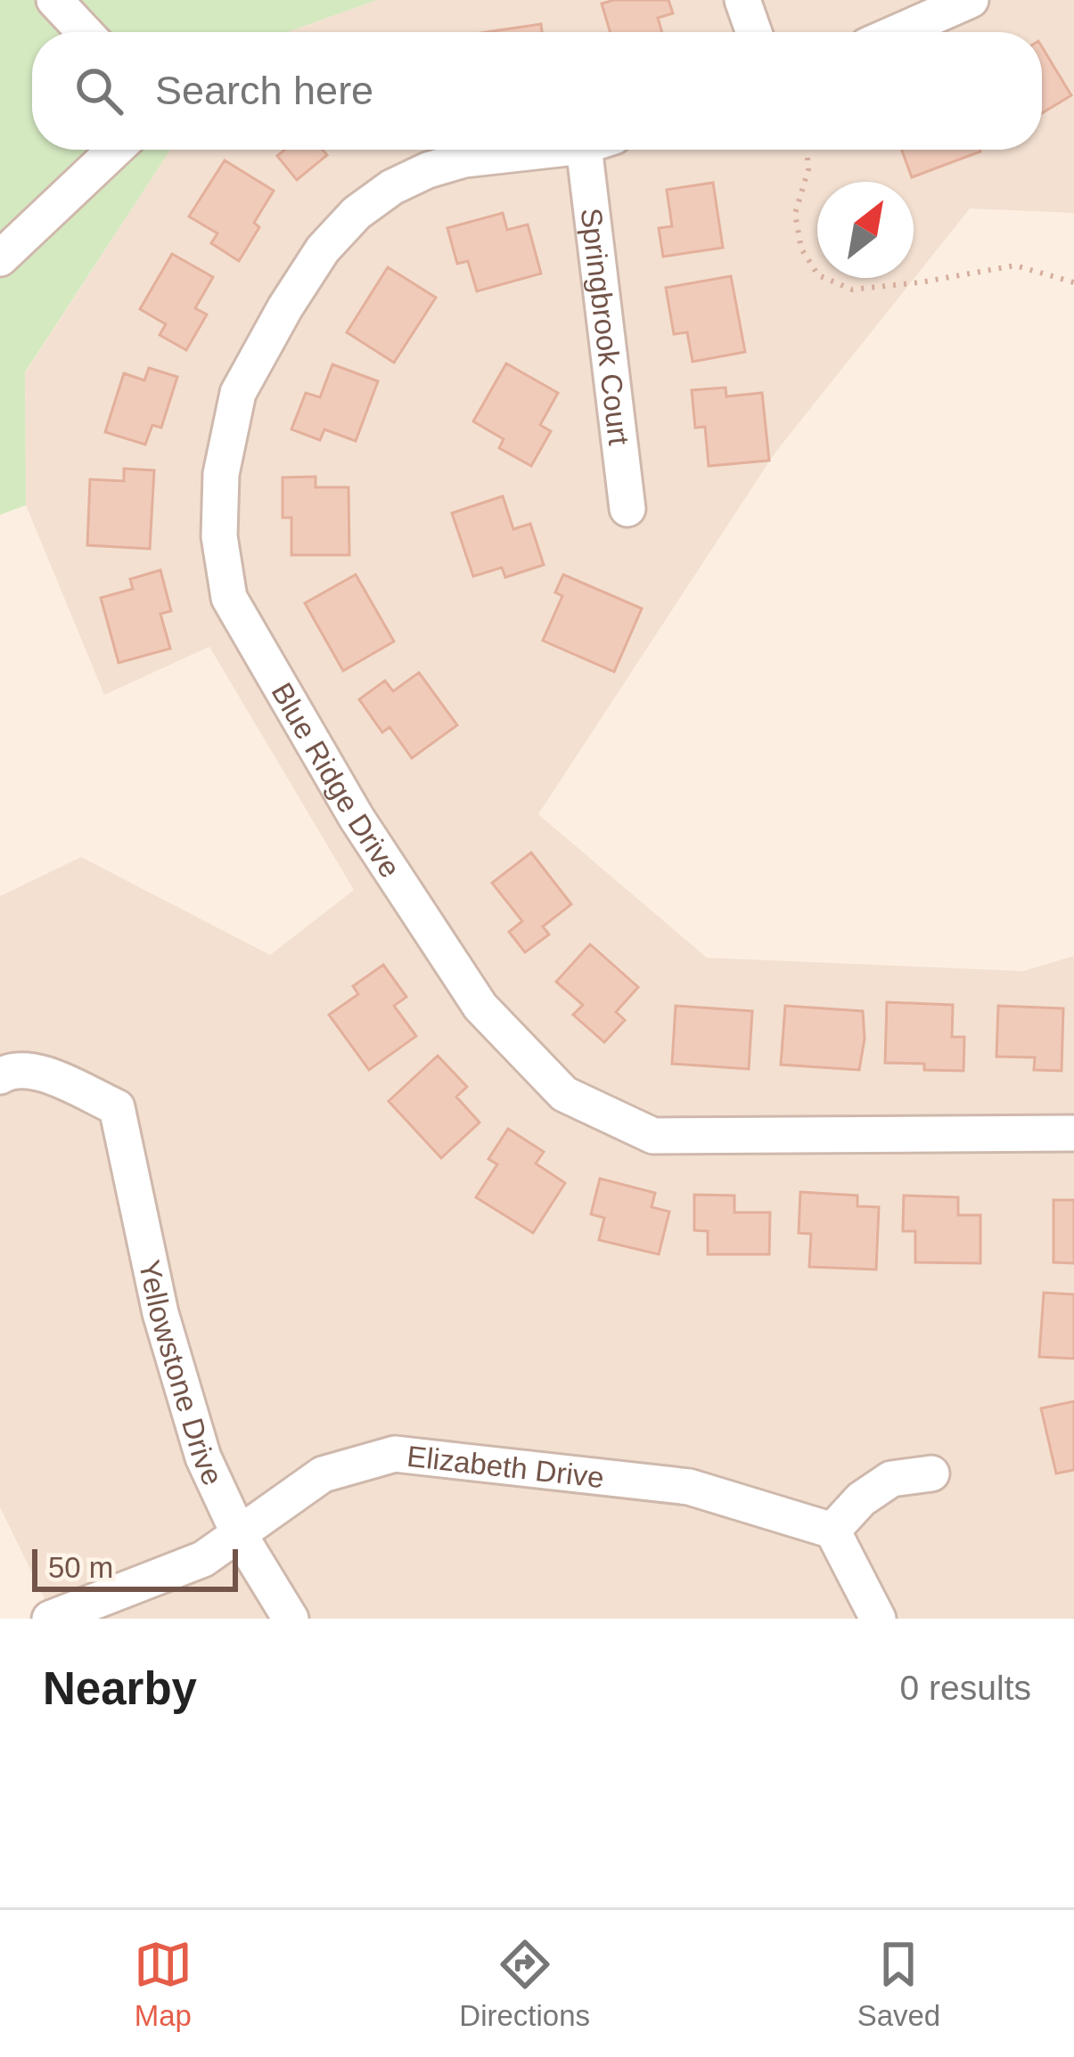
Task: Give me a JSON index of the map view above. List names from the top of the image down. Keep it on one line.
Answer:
{"streets":{"street":["Springbrook Court","Blue Ridge Drive","Yellowstone Drive","Elizabeth Drive"]},"crossings":[["Yellowstone Drive","Elizabeth Drive"]],"scale_bar":"50 m","north":"top right","page":{"search":"Search here","scale":"50 m","heading":["Nearby","0 results"],"nav":["Map","Directions","Saved"]}}
